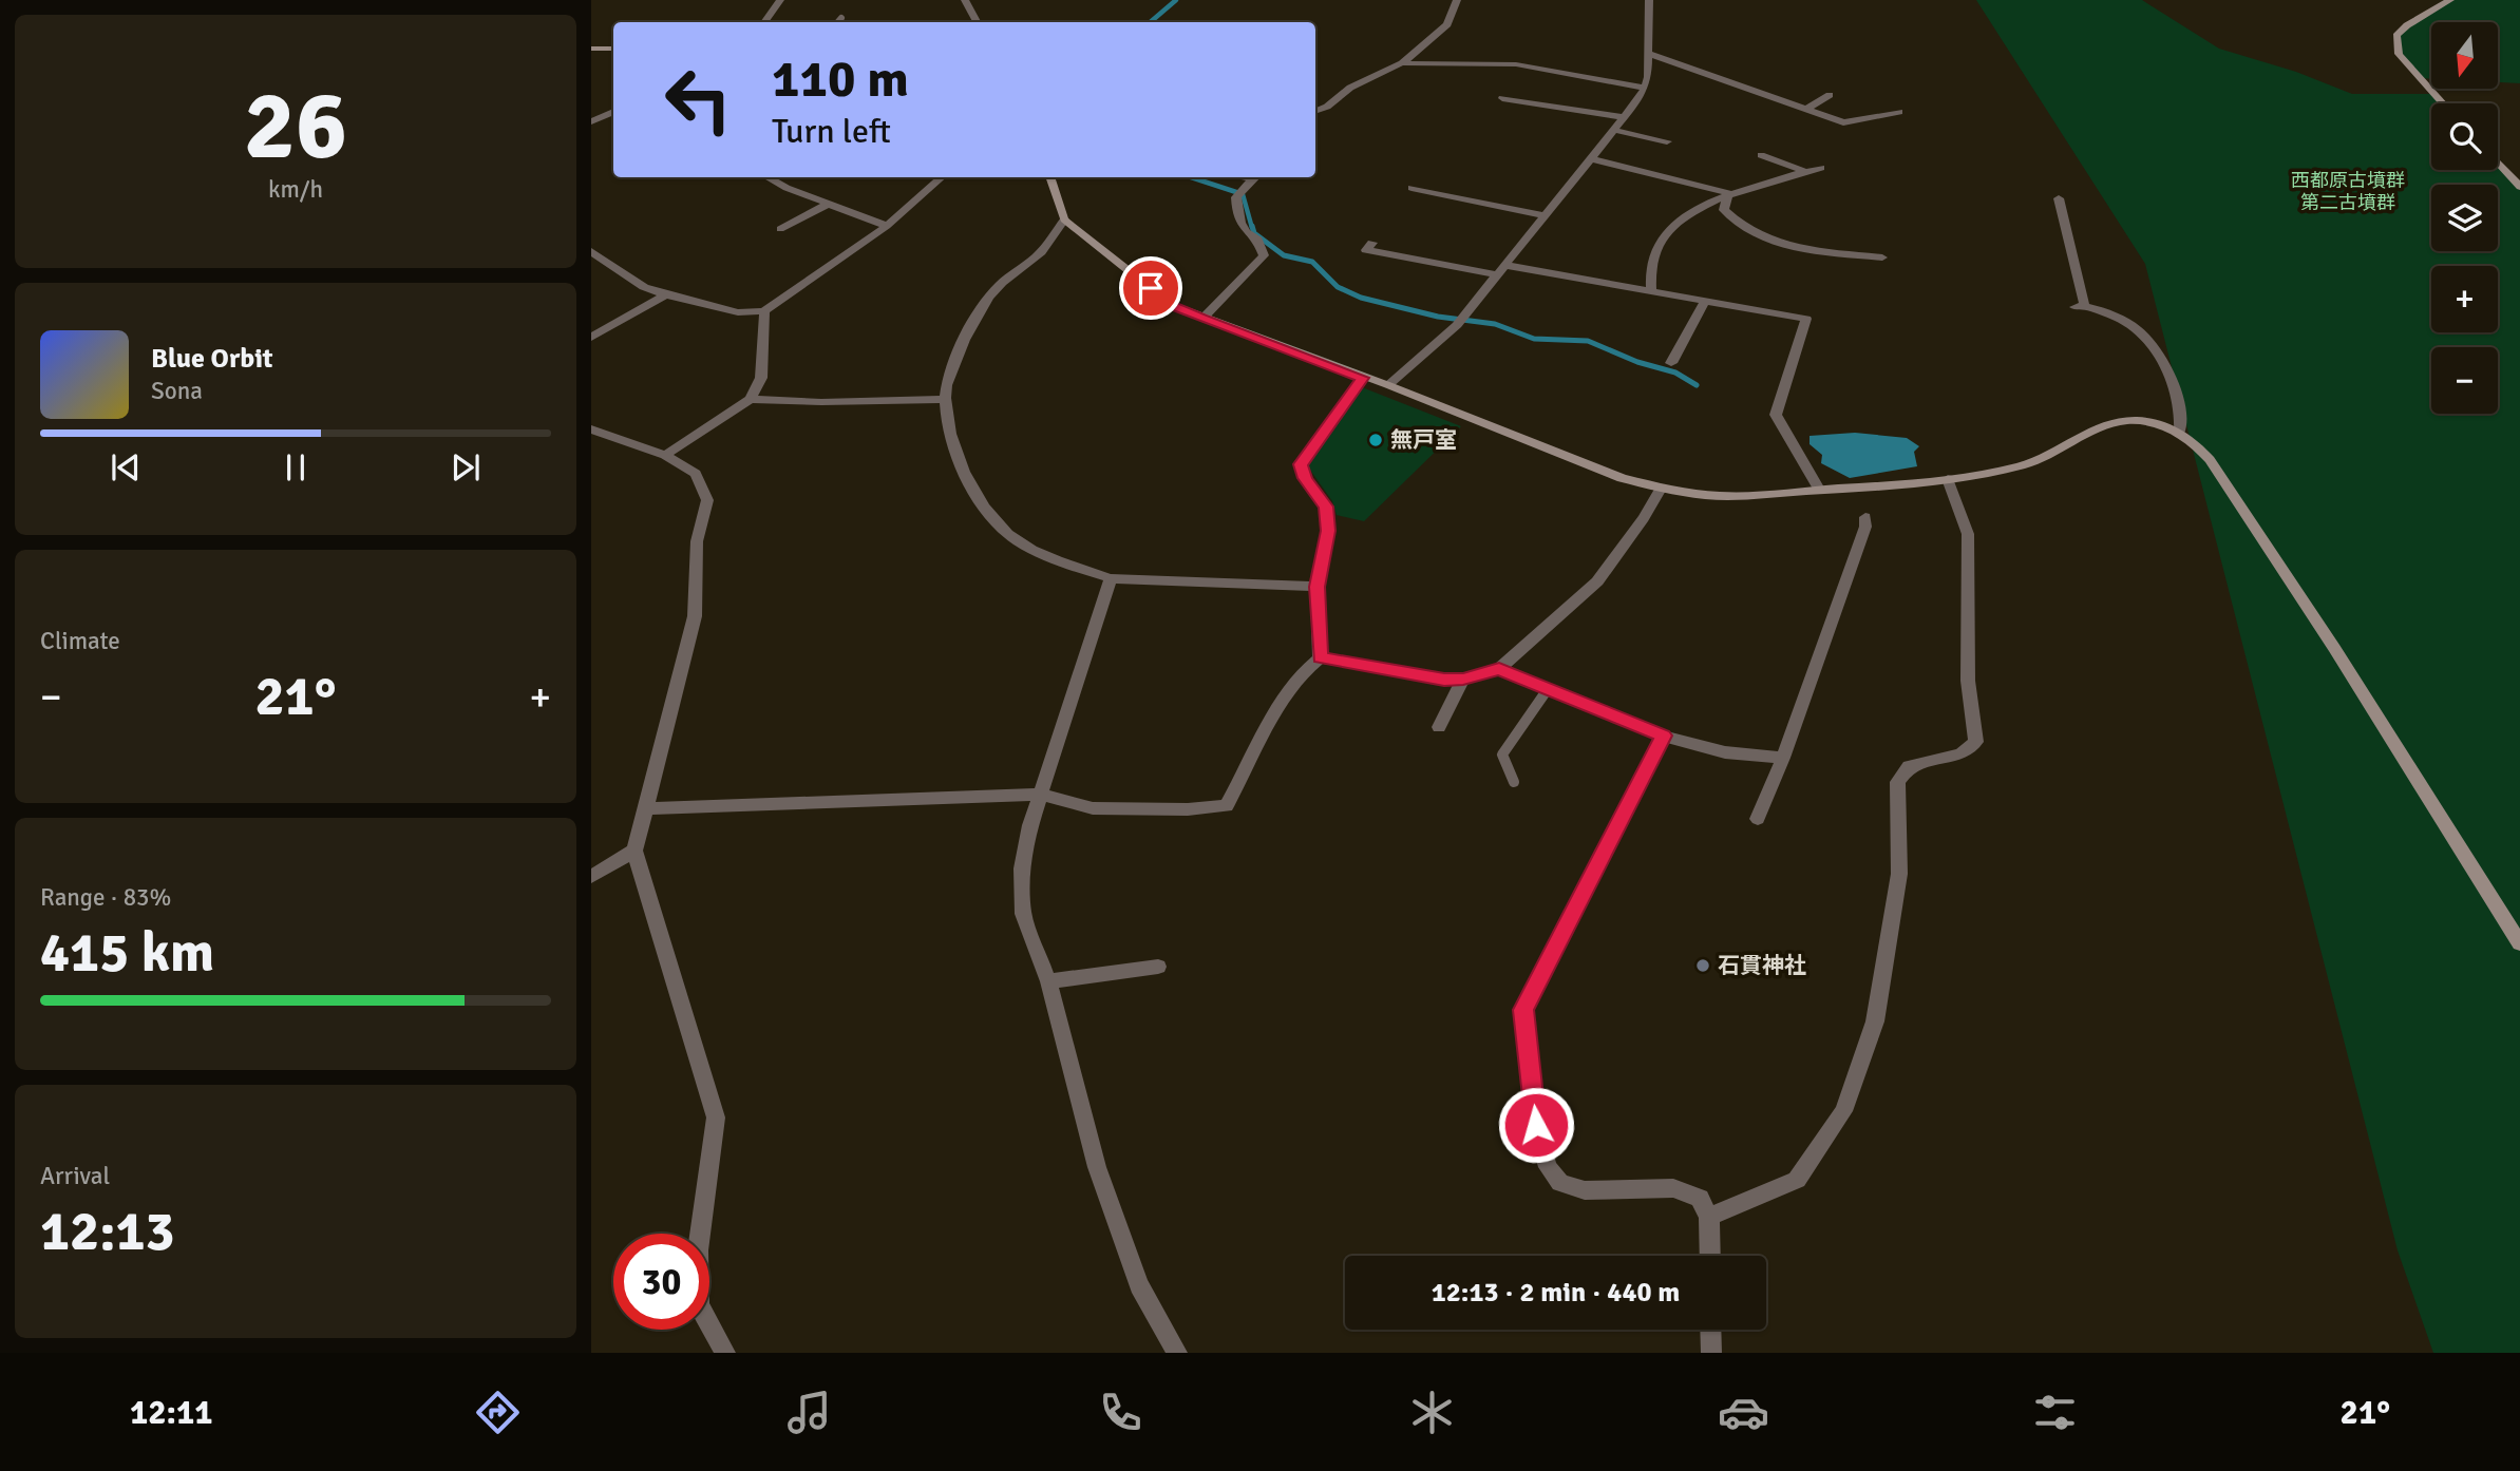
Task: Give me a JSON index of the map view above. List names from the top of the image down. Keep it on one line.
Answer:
{"parks":["西都原古墳群 第二古墳群"],"places":["無戸室","石貫神社"],"north":"bottom","page":{"tile":[["26","km/h"],"Climate",["Range · 83%","415 km"],["Arrival","12:13"]],"map_buttons":["+","−"],"turn":["110 m","Turn left"],"song":["Blue Orbit","Sona"],"heat":["−","21°","+"],"limit":"30","trip":"12:13 · 2 min · 440 m","tabs":["12:11","21°"]}}
